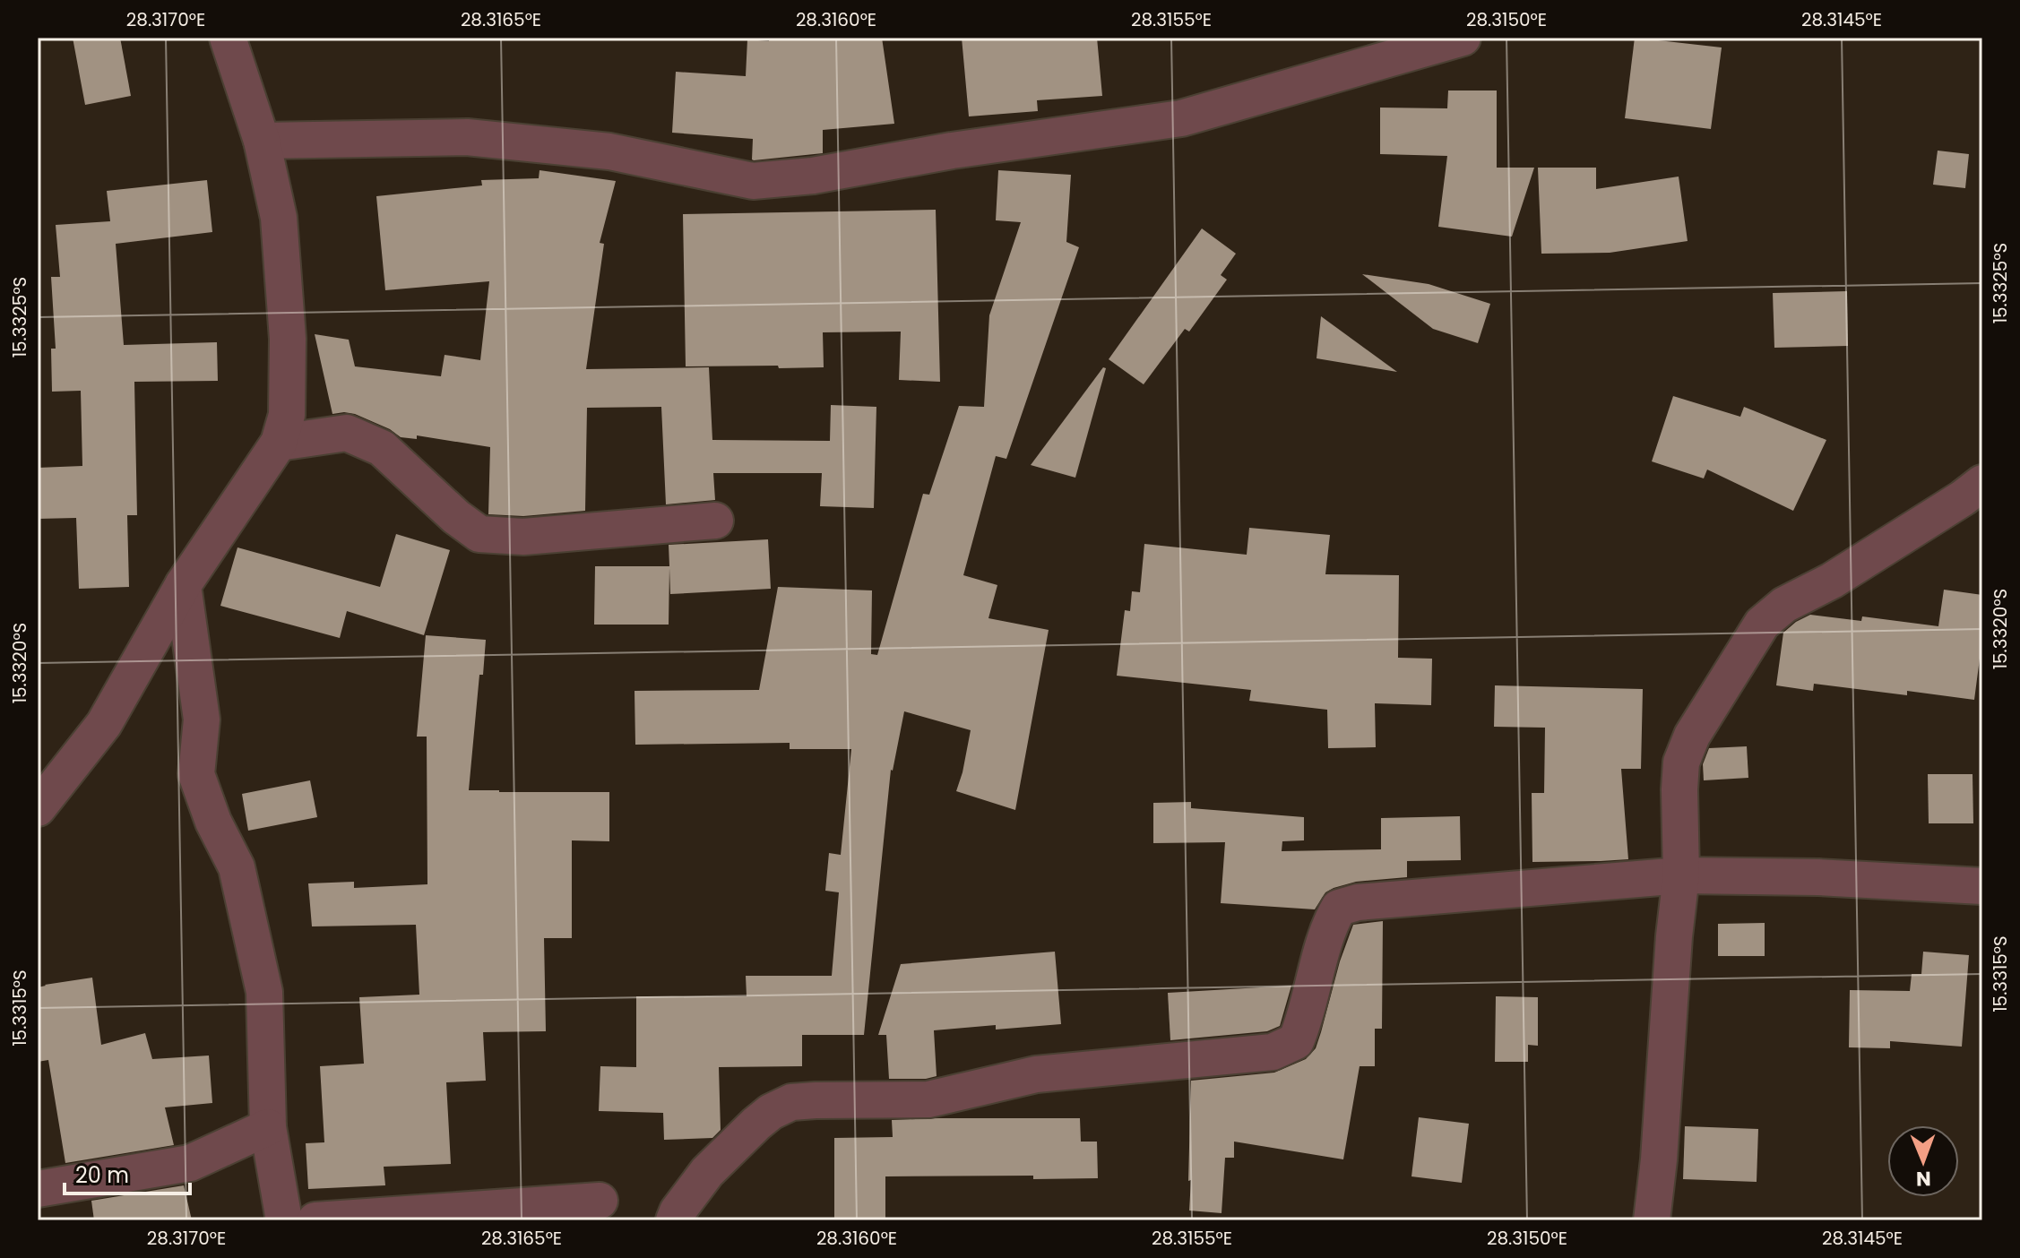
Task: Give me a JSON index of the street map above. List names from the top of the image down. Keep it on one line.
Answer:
{"scale_bar":"20 m","north":"bottom","coordinates":["28.3170°E","28.3165°E","28.3160°E","28.3155°E","28.3150°E","28.3145°E","15.3325°S","15.3320°S","15.3315°S"]}
